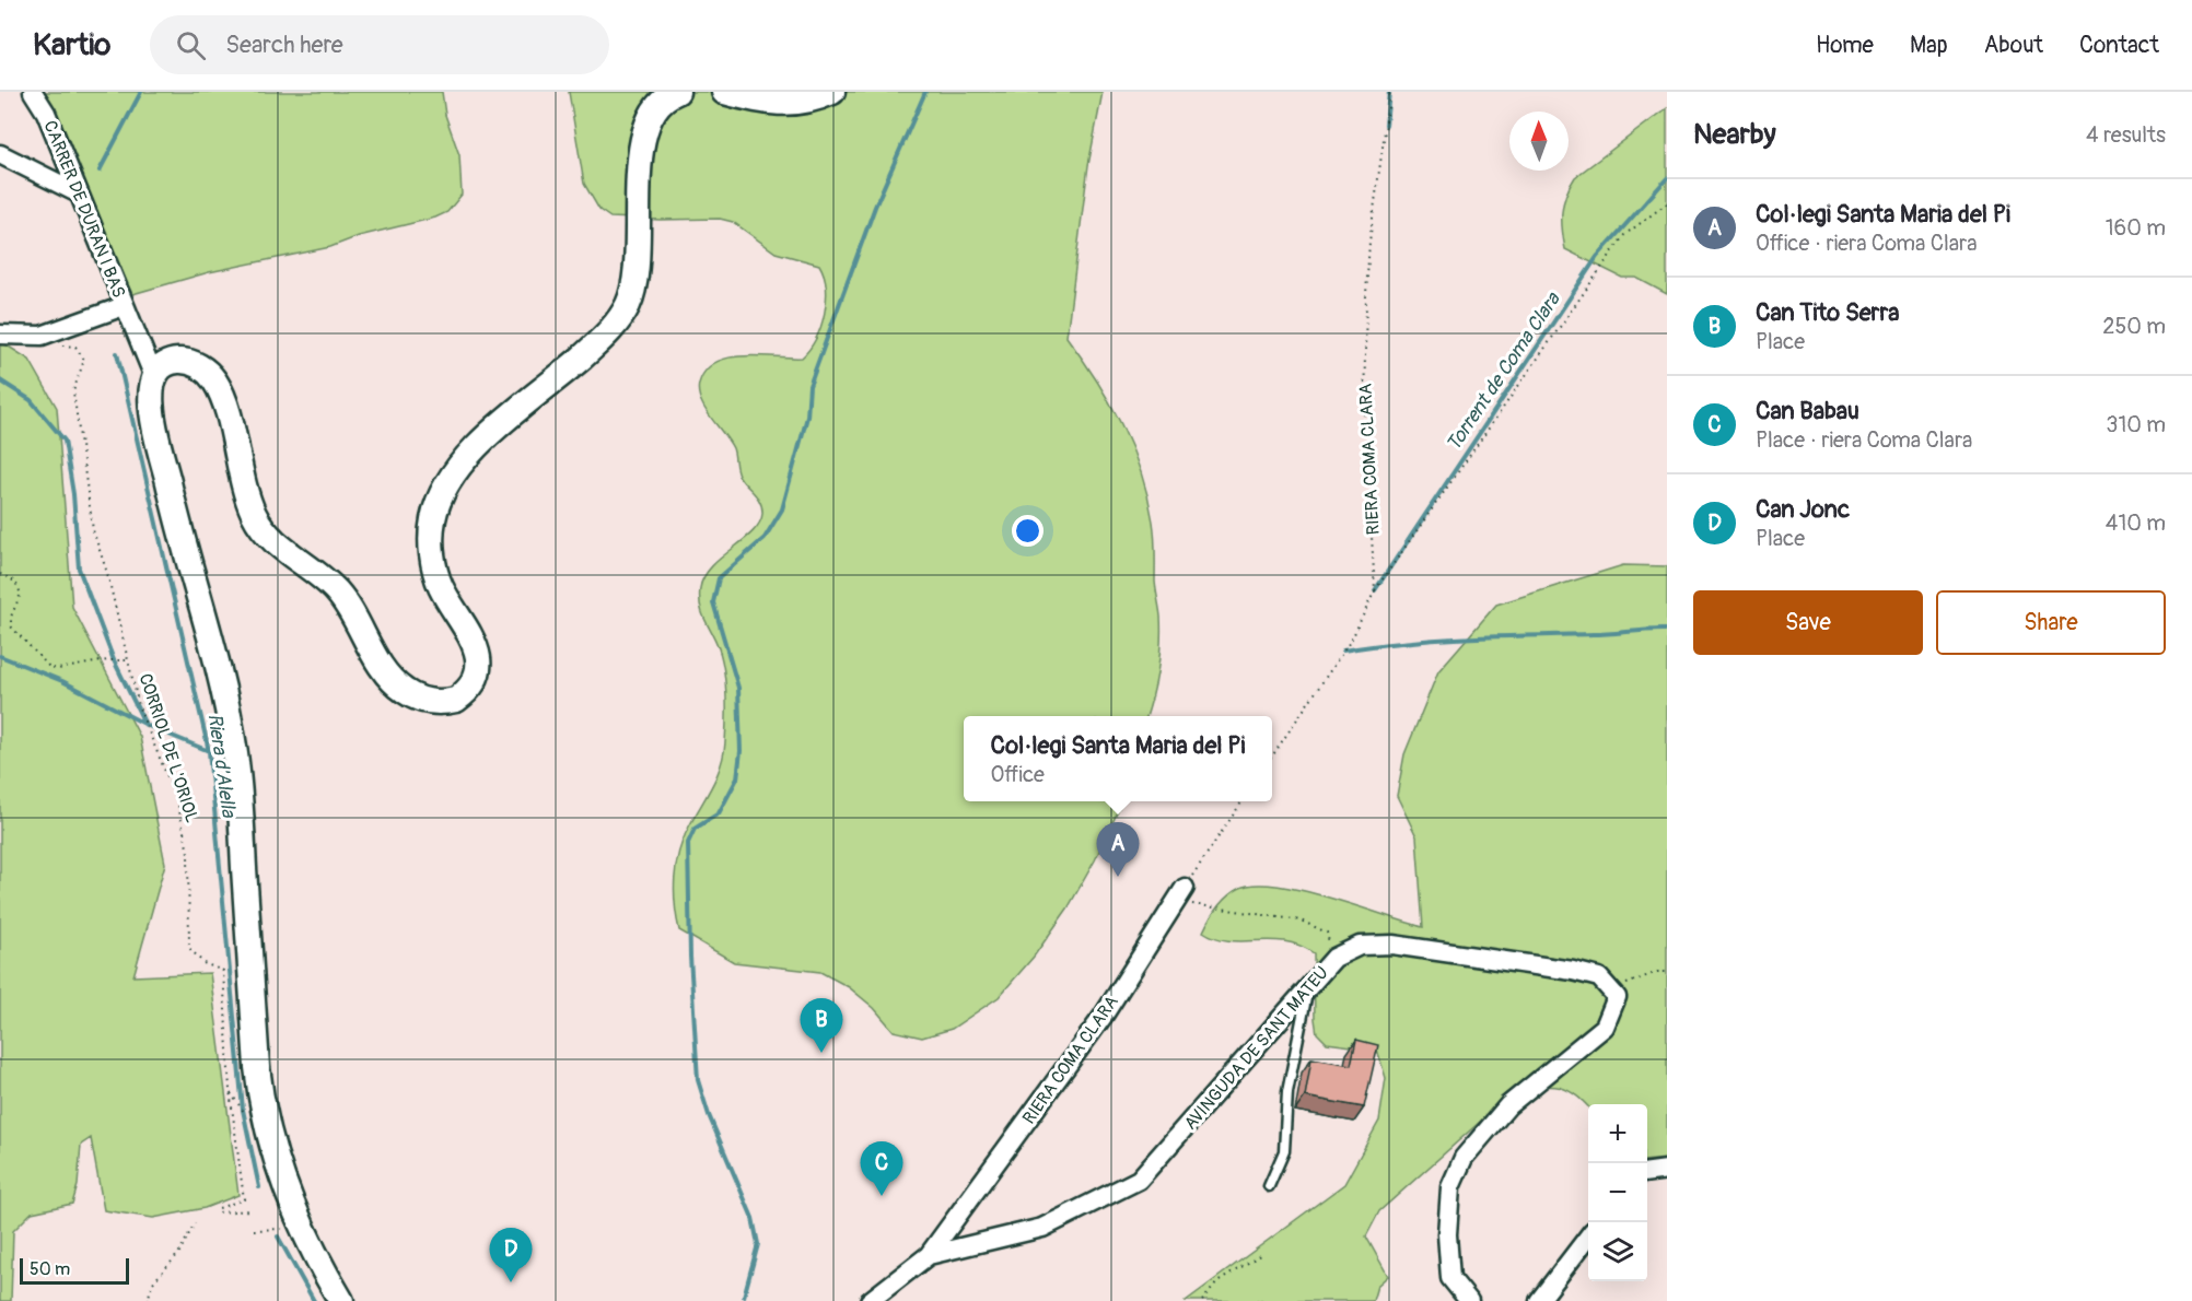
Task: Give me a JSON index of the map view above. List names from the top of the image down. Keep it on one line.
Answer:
{"streets":{"street":["CARRER DE DURAN I BAS","RIERA COMA CLARA","AVINGUDA DE SANT MATEU"],"path":["CORRIOL DE L'ORIOL"]},"crossings":[["RIERA COMA CLARA","AVINGUDA DE SANT MATEU"]],"water":["Torrent de Coma Clara","Riera d'Alella"],"scale_bar":"50 m","north":"top","page":{"header":"Kartio","search":"Search here","nav":["Home","Map","About","Contact"],"heading":["Nearby","4 results"],"list":[{"mark":"A","name":"Col·legi Santa Maria del Pi","note":"Office · riera Coma Clara","value":"160 m"},{"mark":"B","name":"Can Tito Serra","note":"Place","value":"250 m"},{"mark":"C","name":"Can Babau","note":"Place · riera Coma Clara","value":"310 m"},{"mark":"D","name":"Can Jonc","note":"Place","value":"410 m"}],"buttons":["Save","Share"],"popup":["Col·legi Santa Maria del Pi","Office"],"pins":["A","B","C","D"],"map_buttons":["+","−"],"scale":"50 m"}}
